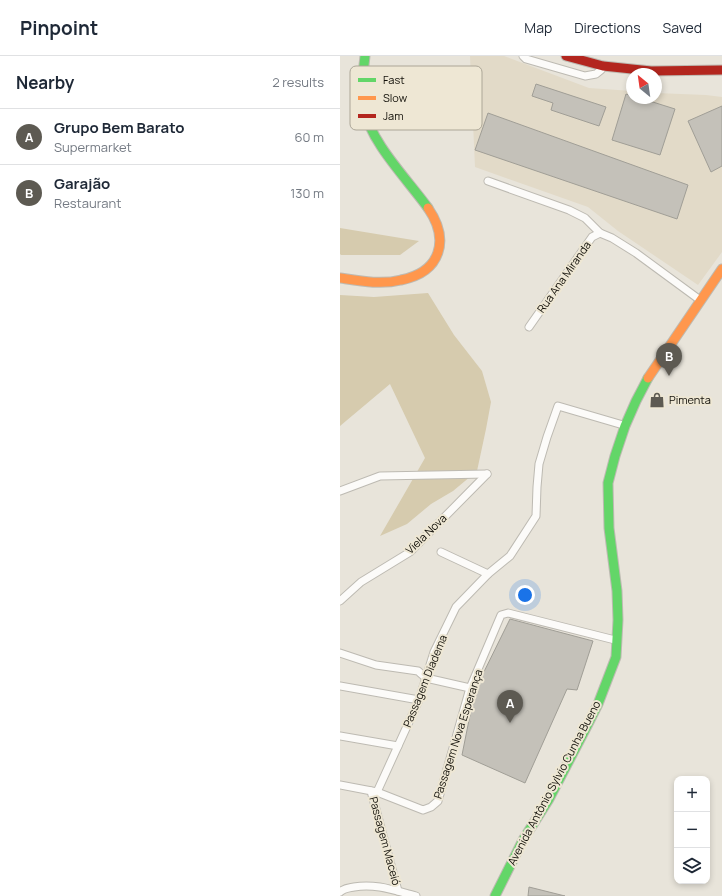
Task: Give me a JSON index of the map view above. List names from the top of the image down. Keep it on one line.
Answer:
{"streets":{"main road":["Avenida Antônio Sylvio Cunha Bueno"],"lane":["Rua Ana Miranda","Viela Nova","Passagem Diadema","Passagem Nova Esperança","Passagem Maceió"]},"crossings":[["Rua Ana Miranda","Avenida Antônio Sylvio Cunha Bueno"],["Passagem Diadema","Passagem Nova Esperança"],["Passagem Diadema","Avenida Antônio Sylvio Cunha Bueno"],["Passagem Diadema","Passagem Maceió"],["Passagem Nova Esperança","Avenida Antônio Sylvio Cunha Bueno"],["Passagem Nova Esperança","Passagem Maceió"]],"places":{"shop":["Pimenta"]},"legend":["Fast","Slow","Jam"],"north":"top left","page":{"header":"Pinpoint","nav":["Map","Directions","Saved"],"heading":["Nearby","2 results"],"list":[{"mark":"A","name":"Grupo Bem Barato","note":"Supermarket","value":"60 m"},{"mark":"B","name":"Garajão","note":"Restaurant","value":"130 m"}],"pins":["B","A"],"map_buttons":["+","−"]}}
